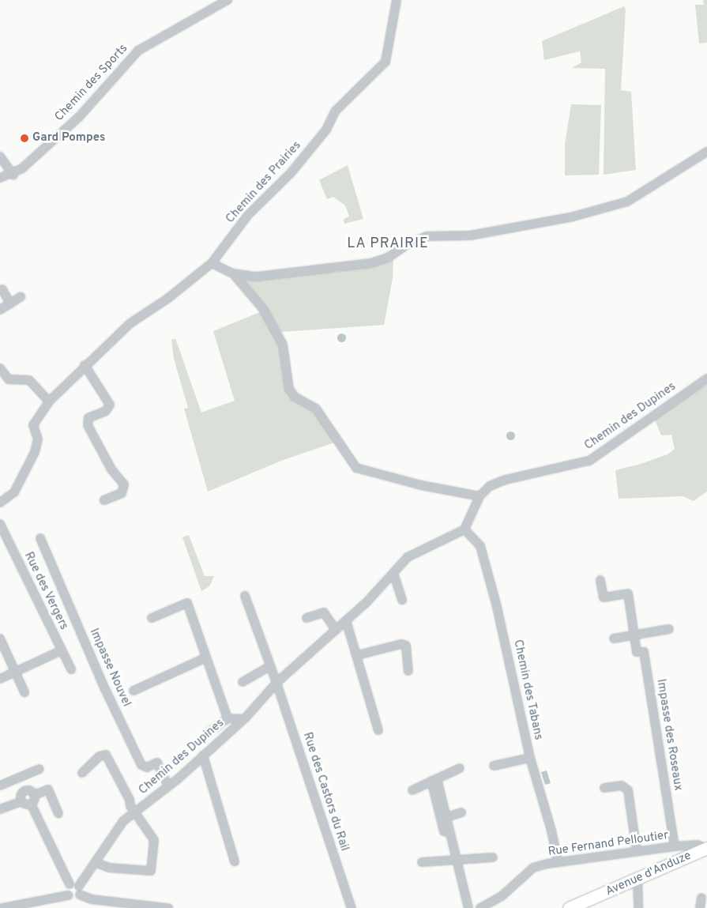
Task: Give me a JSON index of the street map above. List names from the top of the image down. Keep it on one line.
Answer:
{"streets":{"main road":["Avenue d'Anduze"],"street":["Chemin des Sports","Chemin des Prairies","Chemin des Dupines","Rue des Vergers","Impasse Nouvel","Chemin des Tabans","Impasse des Roseaux","Rue des Castors du Rail","Rue Fernand Pelloutier"]},"crossings":[["Chemin des Dupines","Impasse Nouvel"],["Chemin des Dupines","Chemin des Tabans"],["Chemin des Dupines","Rue des Castors du Rail"],["Chemin des Tabans","Rue Fernand Pelloutier"],["Impasse des Roseaux","Rue Fernand Pelloutier"],["Rue Fernand Pelloutier","Avenue d'Anduze"]],"districts":["LA PRAIRIE"],"places":["Gard Pompes"]}
